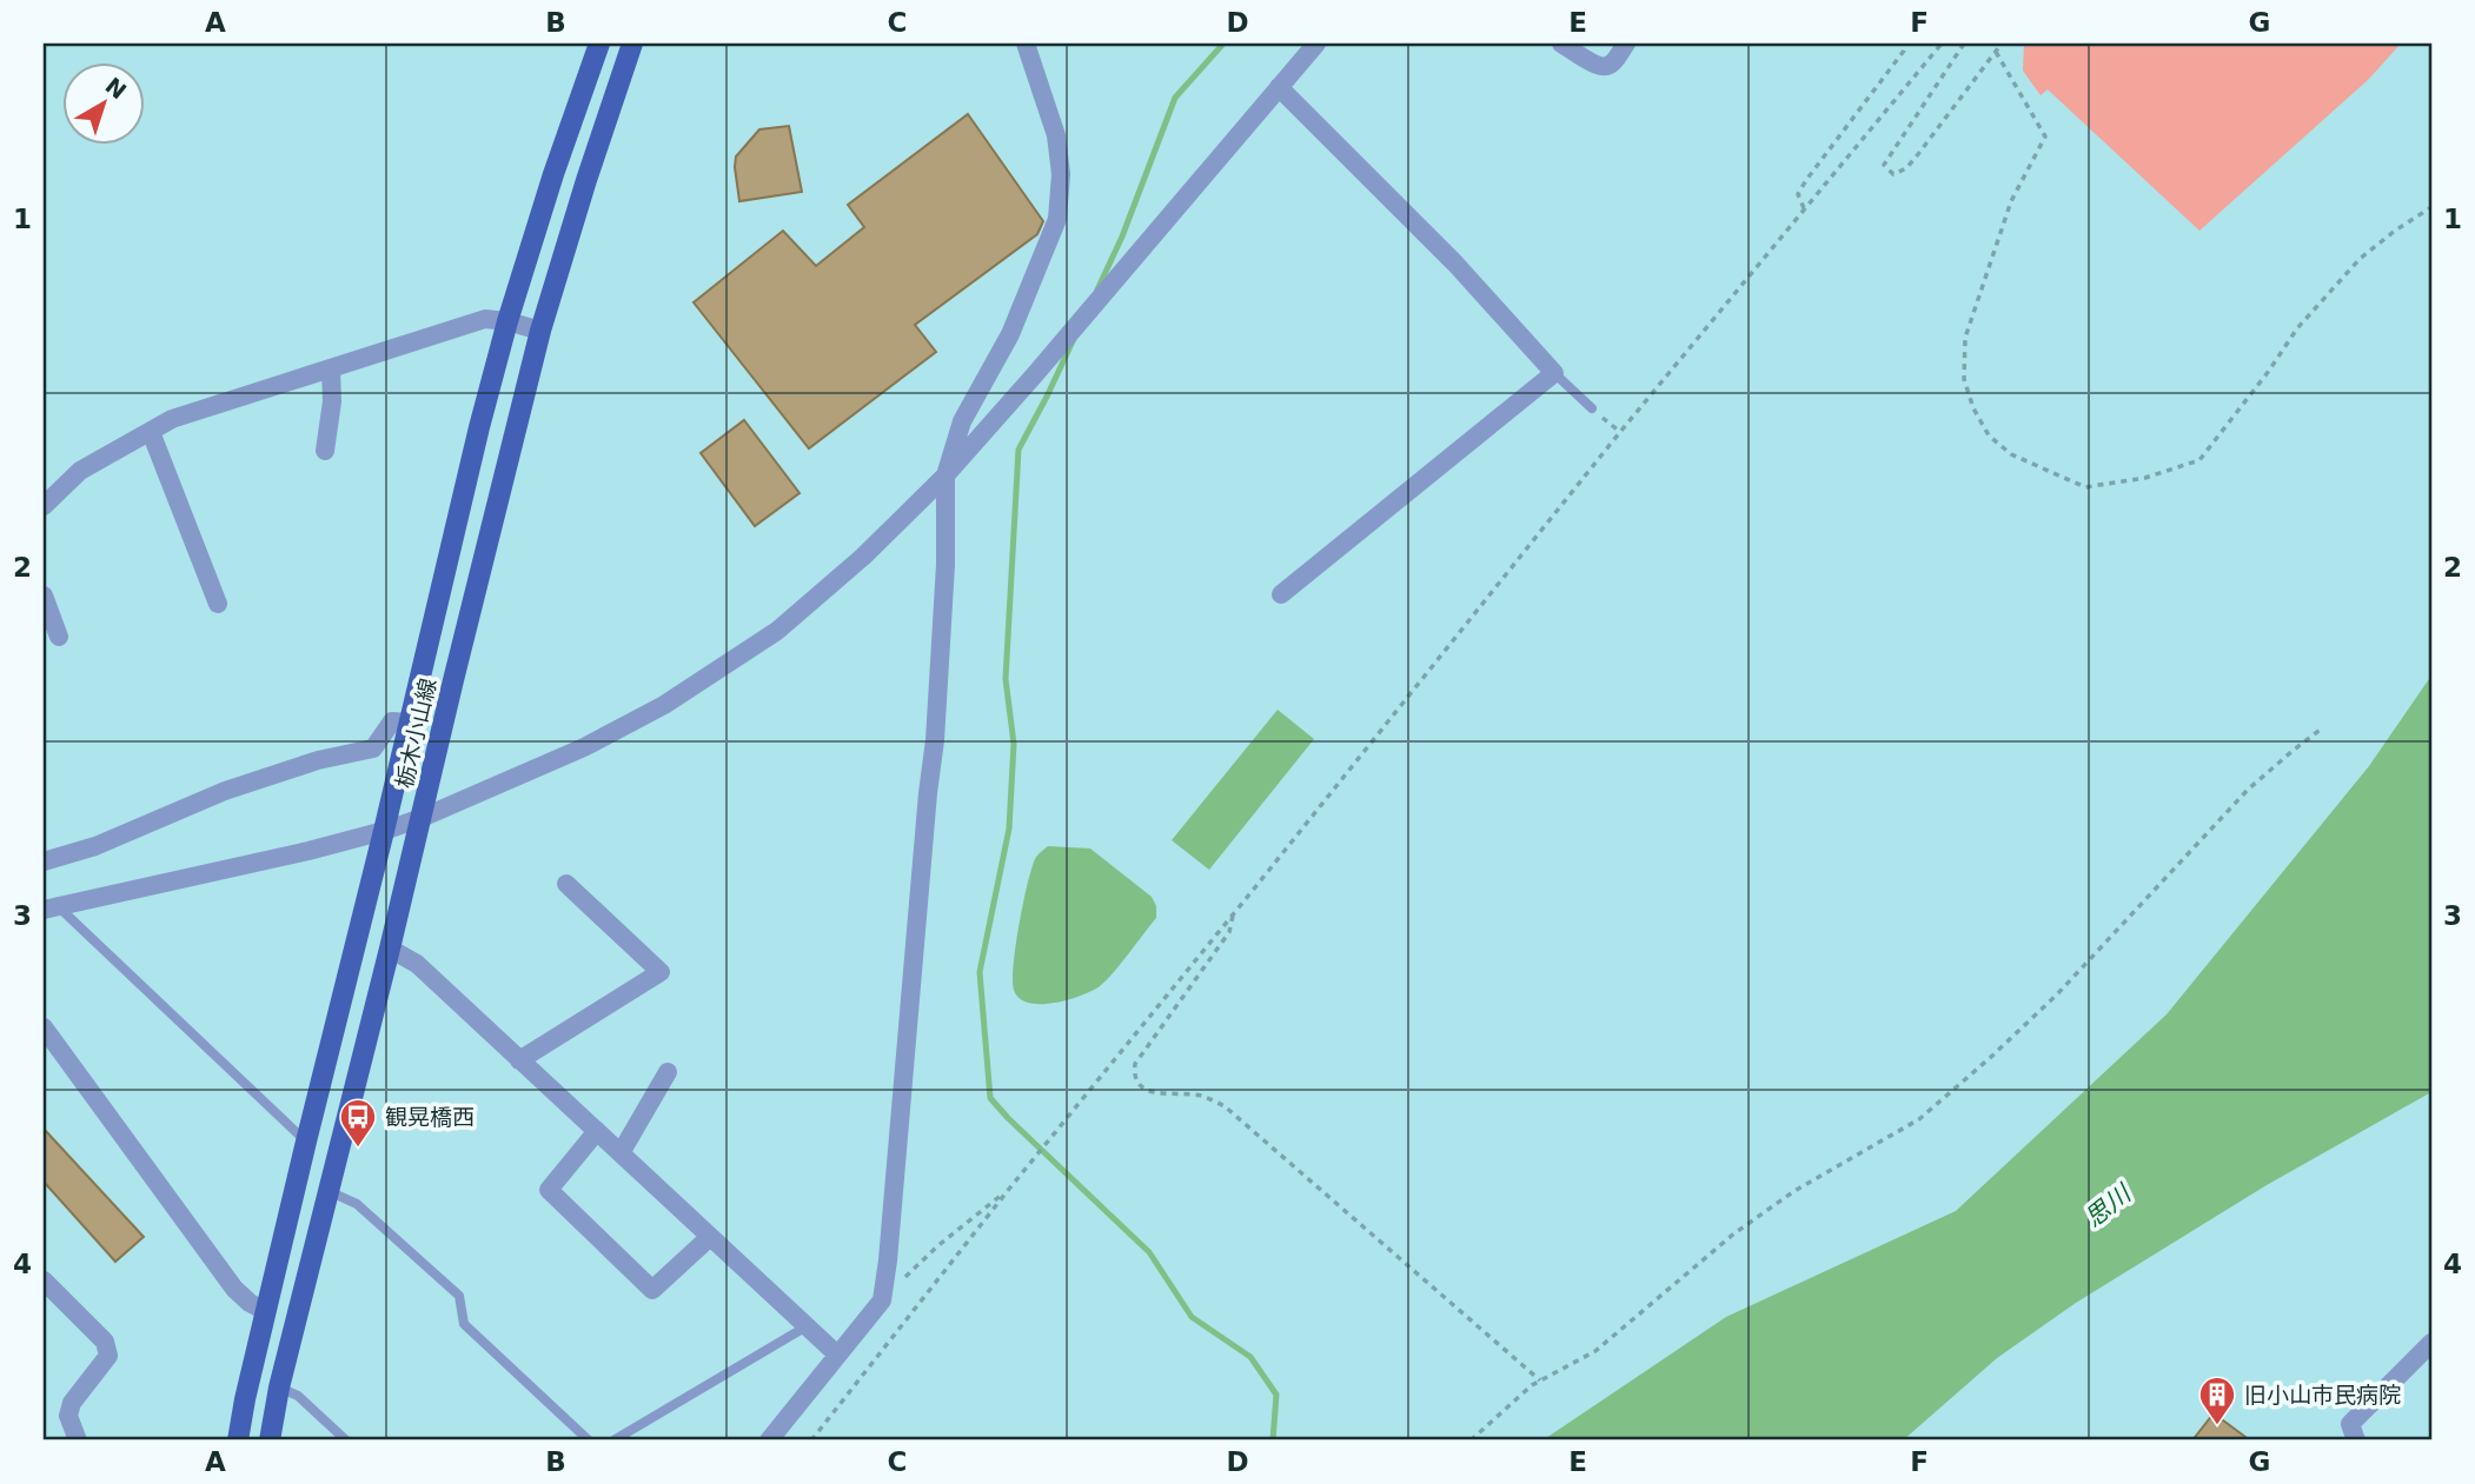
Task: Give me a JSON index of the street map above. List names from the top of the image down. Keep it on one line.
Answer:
{"streets":{"main road":["栃木小山線"]},"water":["思川"],"places":{"bus stop":["観晃橋西"],"building":["旧小山市民病院"]},"north":"top right","grid":{"columns":["A","B","C","D","E","F","G"],"rows":["1","2","3","4"]}}
